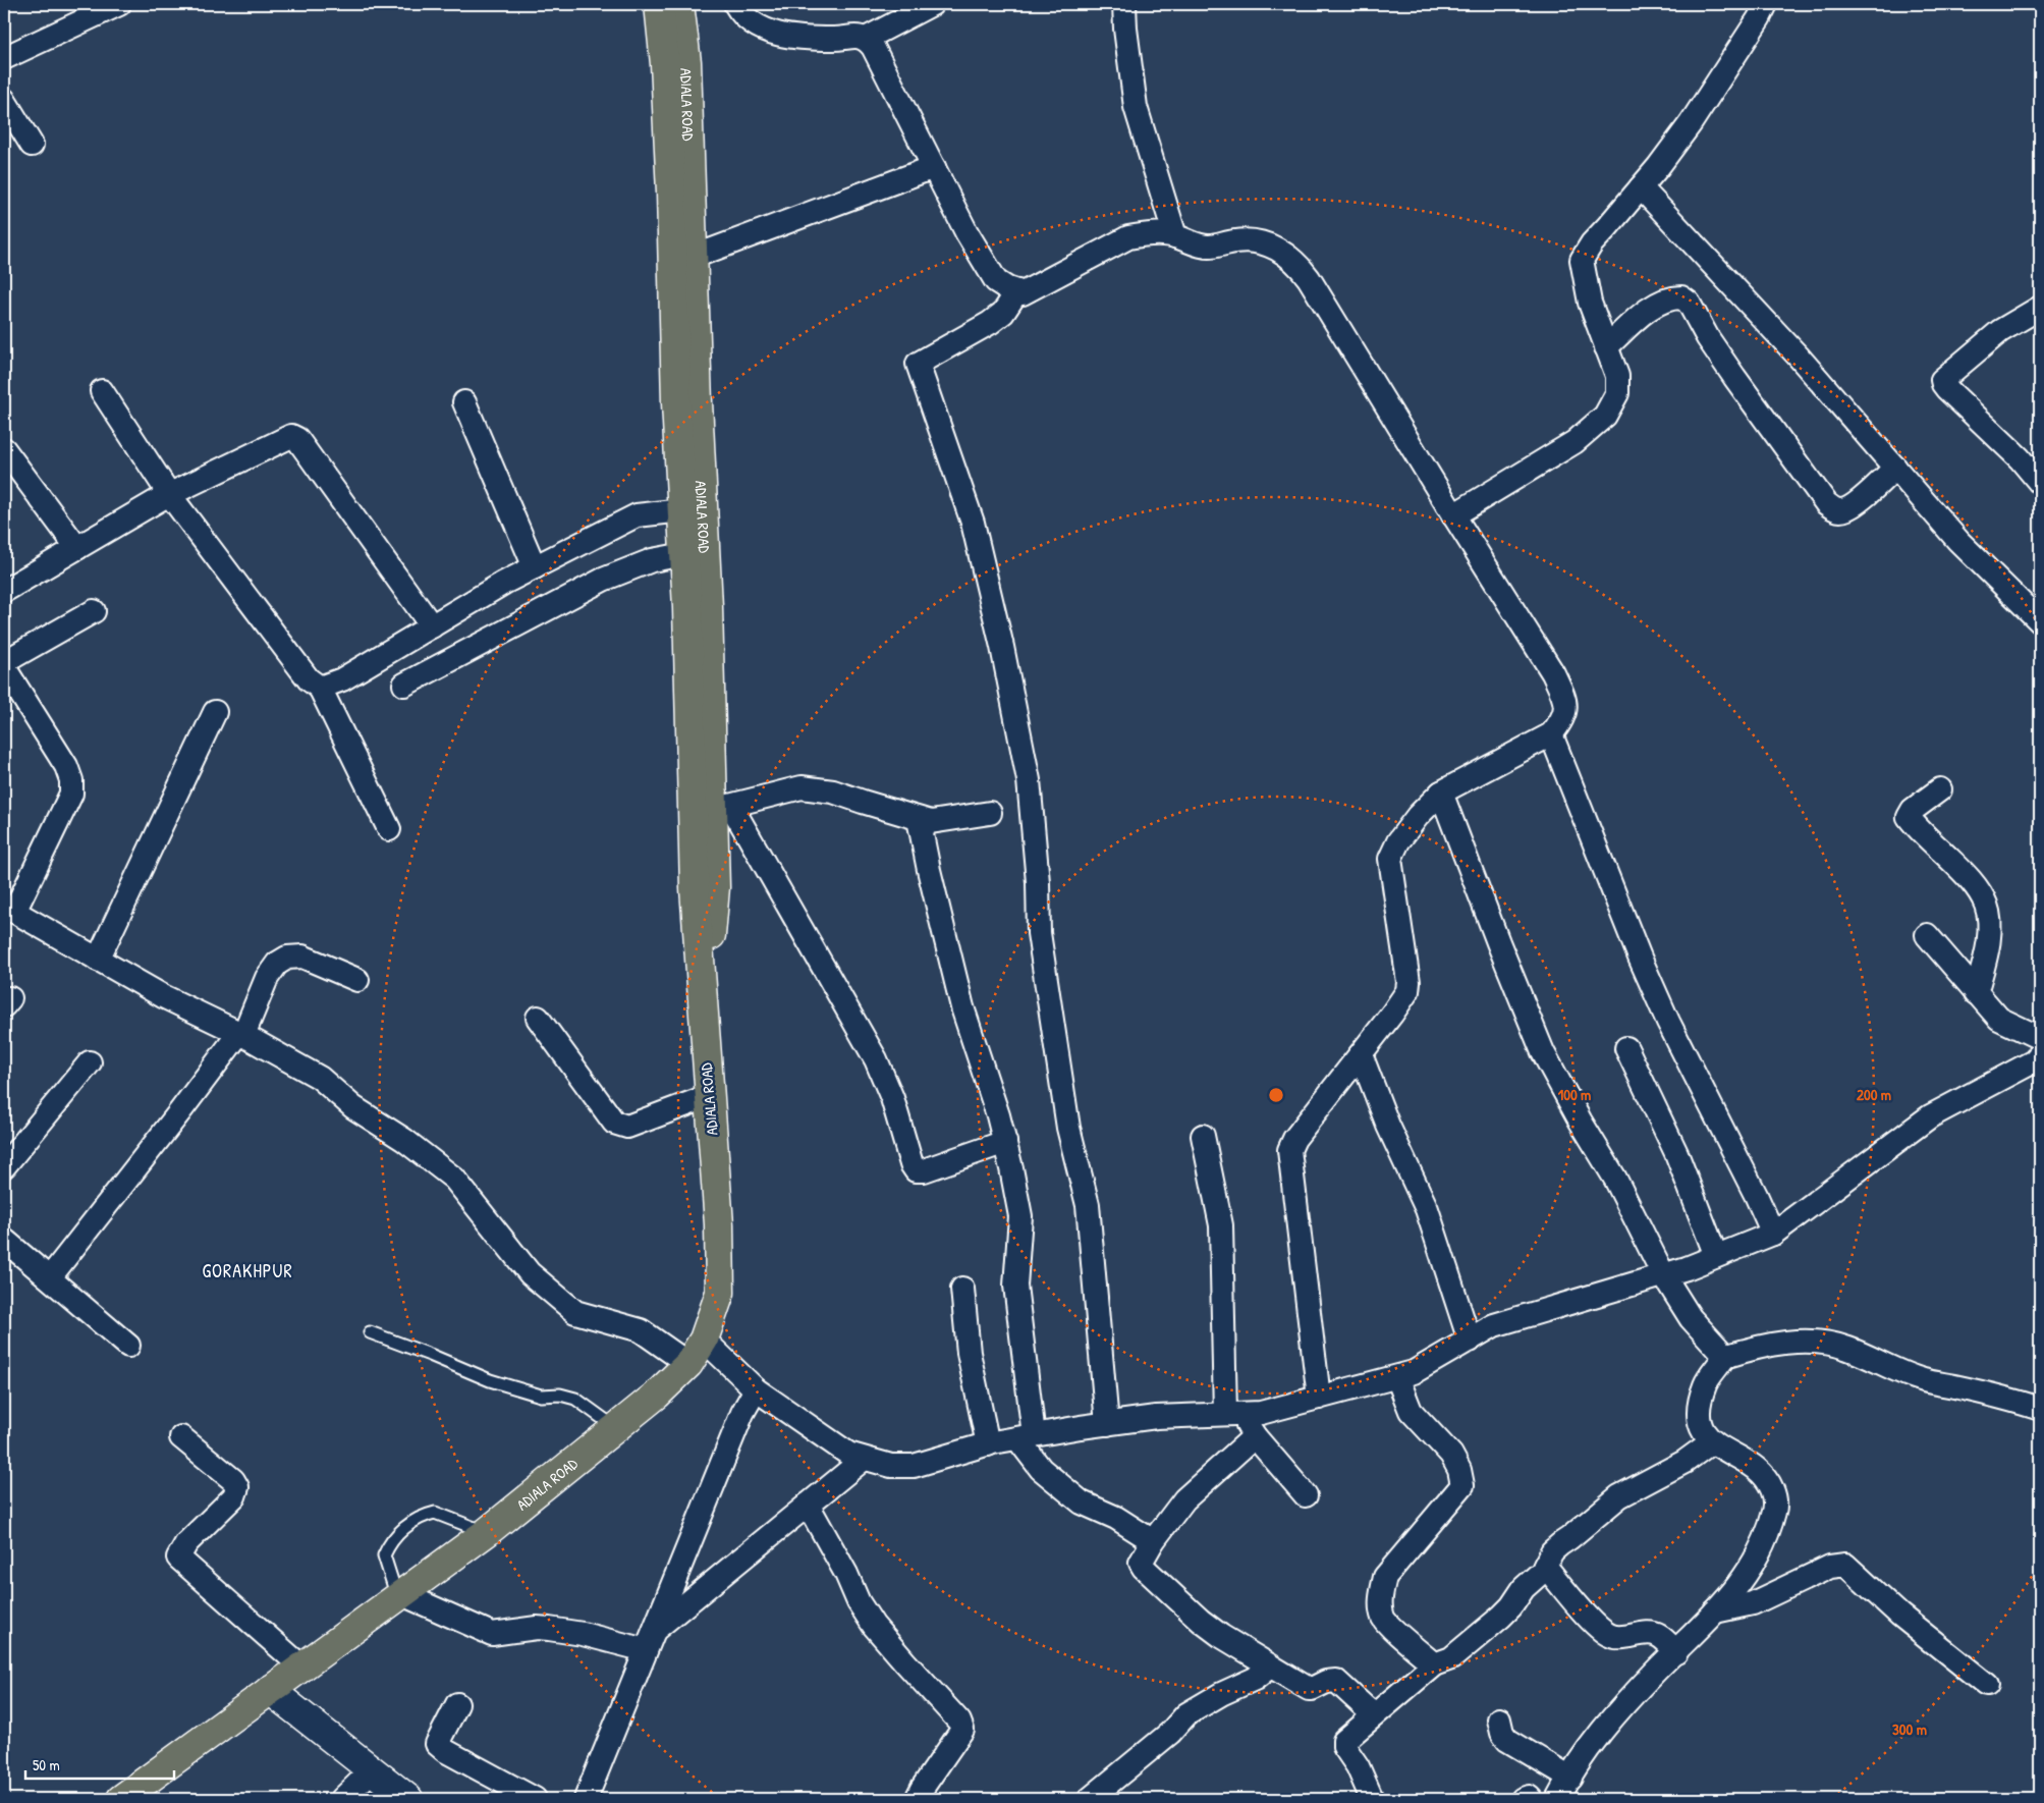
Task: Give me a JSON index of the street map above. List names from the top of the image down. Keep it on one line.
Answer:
{"streets":{"main road":["ADIALA ROAD"]},"districts":["GORAKHPUR"],"scale_bar":"50 m","rings":["100 m","200 m","300 m"]}
